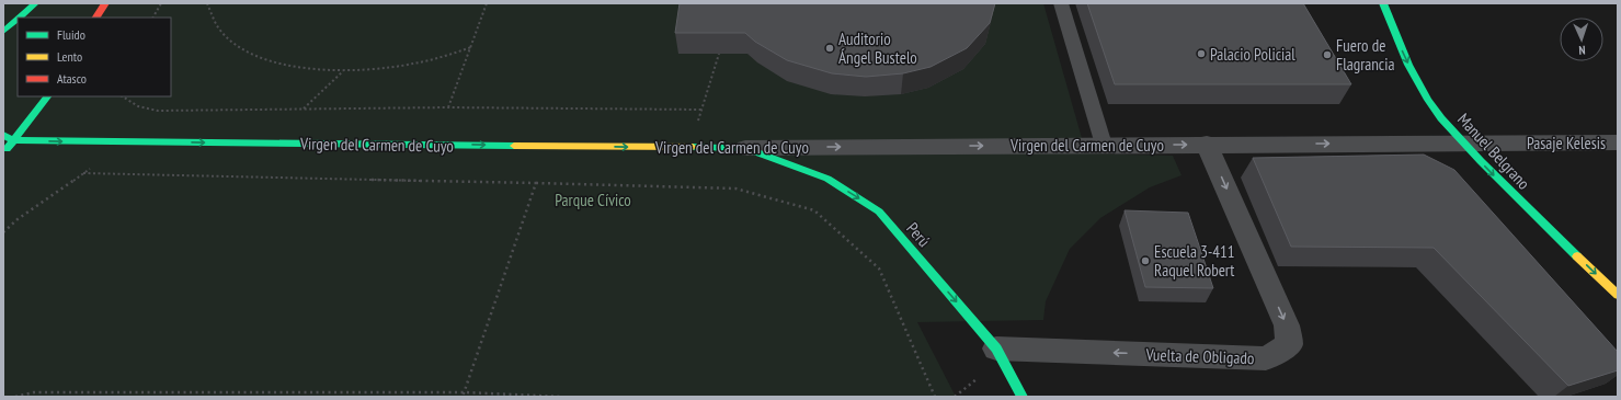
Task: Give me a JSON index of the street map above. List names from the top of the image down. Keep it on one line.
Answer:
{"streets":{"street":["Pasaje Kelesis","Virgen del Carmen de Cuyo","Manuel Belgrano","Perú","Vuelta de Obligado"]},"crossings":[["Pasaje Kelesis","Virgen del Carmen de Cuyo"],["Pasaje Kelesis","Manuel Belgrano"],["Virgen del Carmen de Cuyo","Manuel Belgrano"],["Virgen del Carmen de Cuyo","Perú"],["Virgen del Carmen de Cuyo","Vuelta de Obligado"],["Perú","Vuelta de Obligado"]],"one_way":["Virgen del Carmen de Cuyo","Manuel Belgrano","Perú"],"parks":["Parque Cívico"],"places":["Auditorio Ángel Bustelo","Palacio Policial","Fuero de Flagrancia","Escuela 3-411 Raquel Robert"],"legend":["Fluido","Lento","Atasco"],"north":"bottom"}
